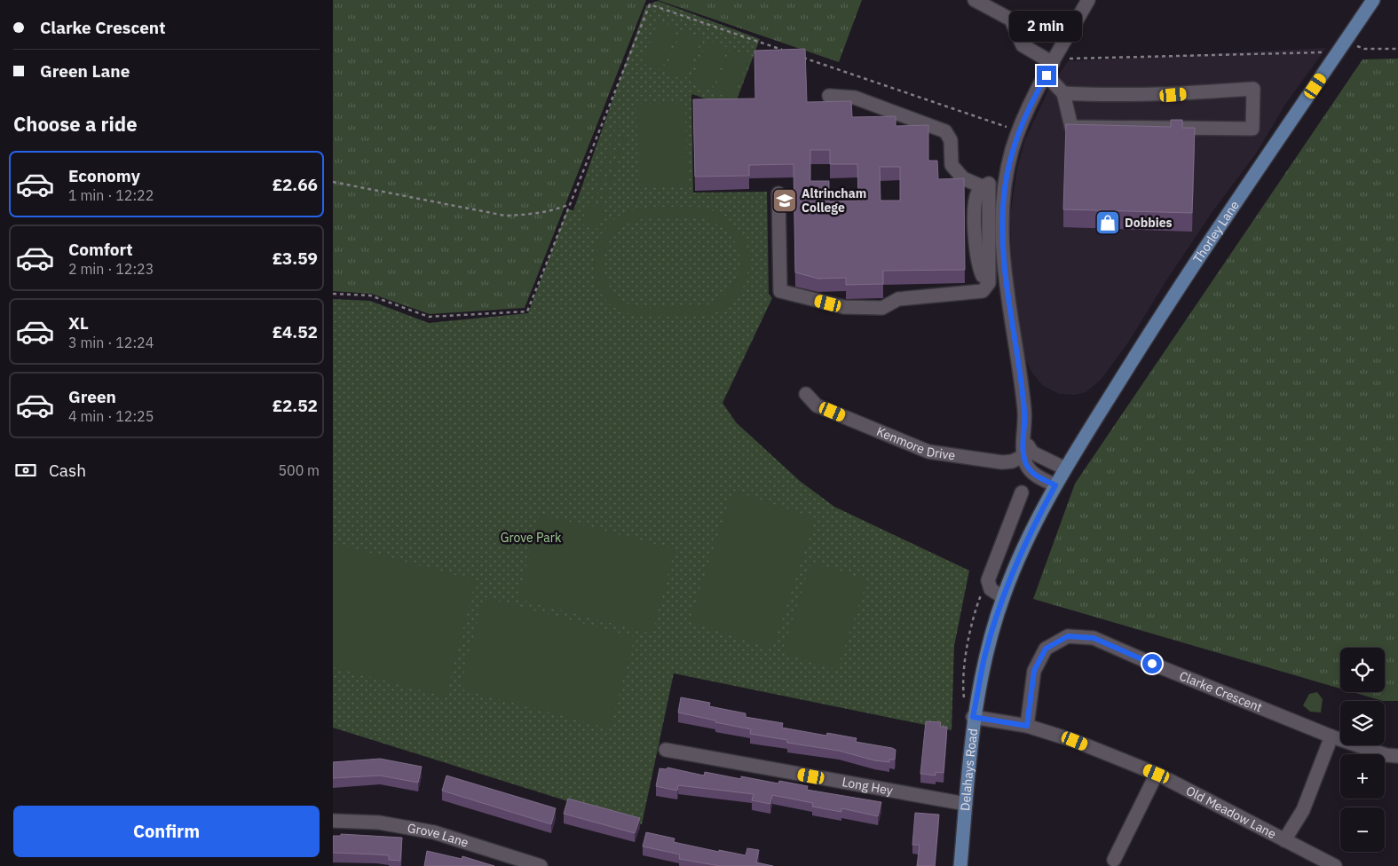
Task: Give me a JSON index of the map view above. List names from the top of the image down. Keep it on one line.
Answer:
{"streets":{"main road":["Thorley Lane","Delahays Road"],"street":["Kenmore Drive","Clarke Crescent","Long Hey","Old Meadow Lane","Grove Lane"]},"crossings":[["Thorley Lane","Delahays Road"],["Clarke Crescent","Old Meadow Lane"],["Delahays Road","Long Hey"],["Delahays Road","Old Meadow Lane"]],"parks":["Grove Park"],"places":{"school or university":["Altrincham College"],"shop":["Dobbies"]},"page":{"banner":["Clarke Crescent","Green Lane"],"bubble":"2 min","heading":"Choose a ride","list":[{"name":"Economy","note":"1 min · 12:22","value":"£2.66"},{"name":"Comfort","note":"2 min · 12:23","value":"£3.59"},{"name":"XL","note":"3 min · 12:24","value":"£4.52"},{"name":"Green","note":"4 min · 12:25","value":"£2.52"}],"pay":["Cash","500 m"],"map_buttons":["+","−"],"buttons":"Confirm"}}
